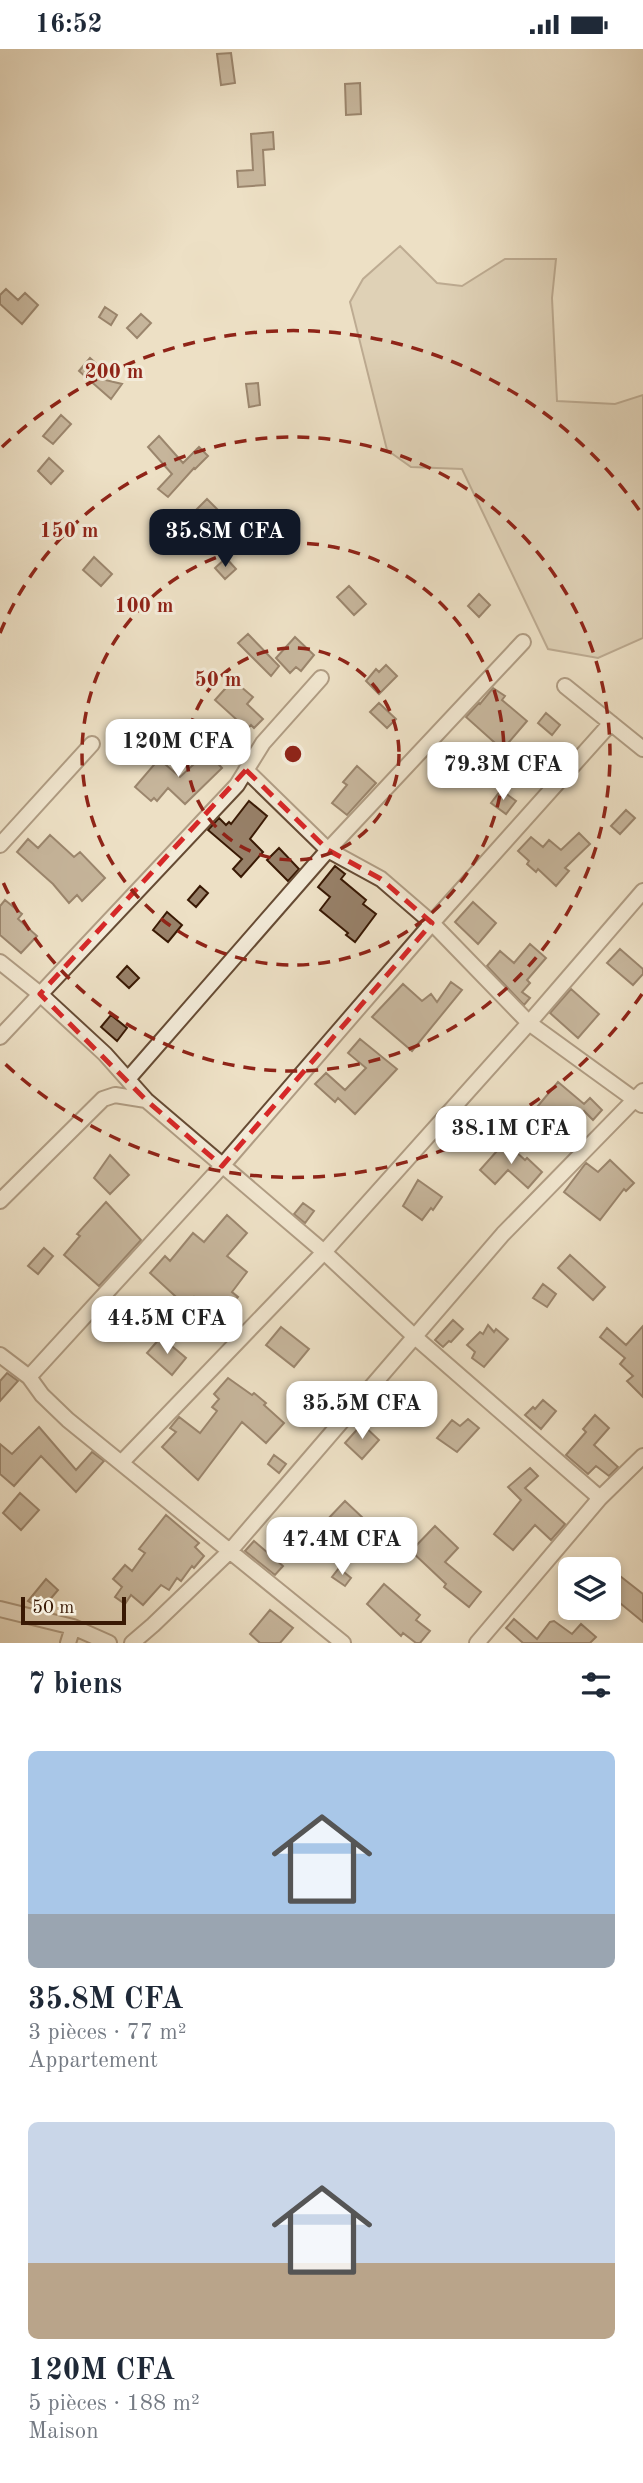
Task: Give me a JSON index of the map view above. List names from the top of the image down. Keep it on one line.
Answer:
{"scale_bar":"50 m","page":{"status":"16:52","price":["35.8M CFA","120M CFA","79.3M CFA","38.1M CFA","44.5M CFA","35.5M CFA","47.4M CFA"],"scale":"50 m","heading":"7 biens","list":[{"name":"35.8M CFA","note":"3 pièces · 77 m² · Appartement"},{"name":"120M CFA","note":"5 pièces · 188 m² · Maison"}]},"rings":["200 m","150 m","100 m","50 m"]}
